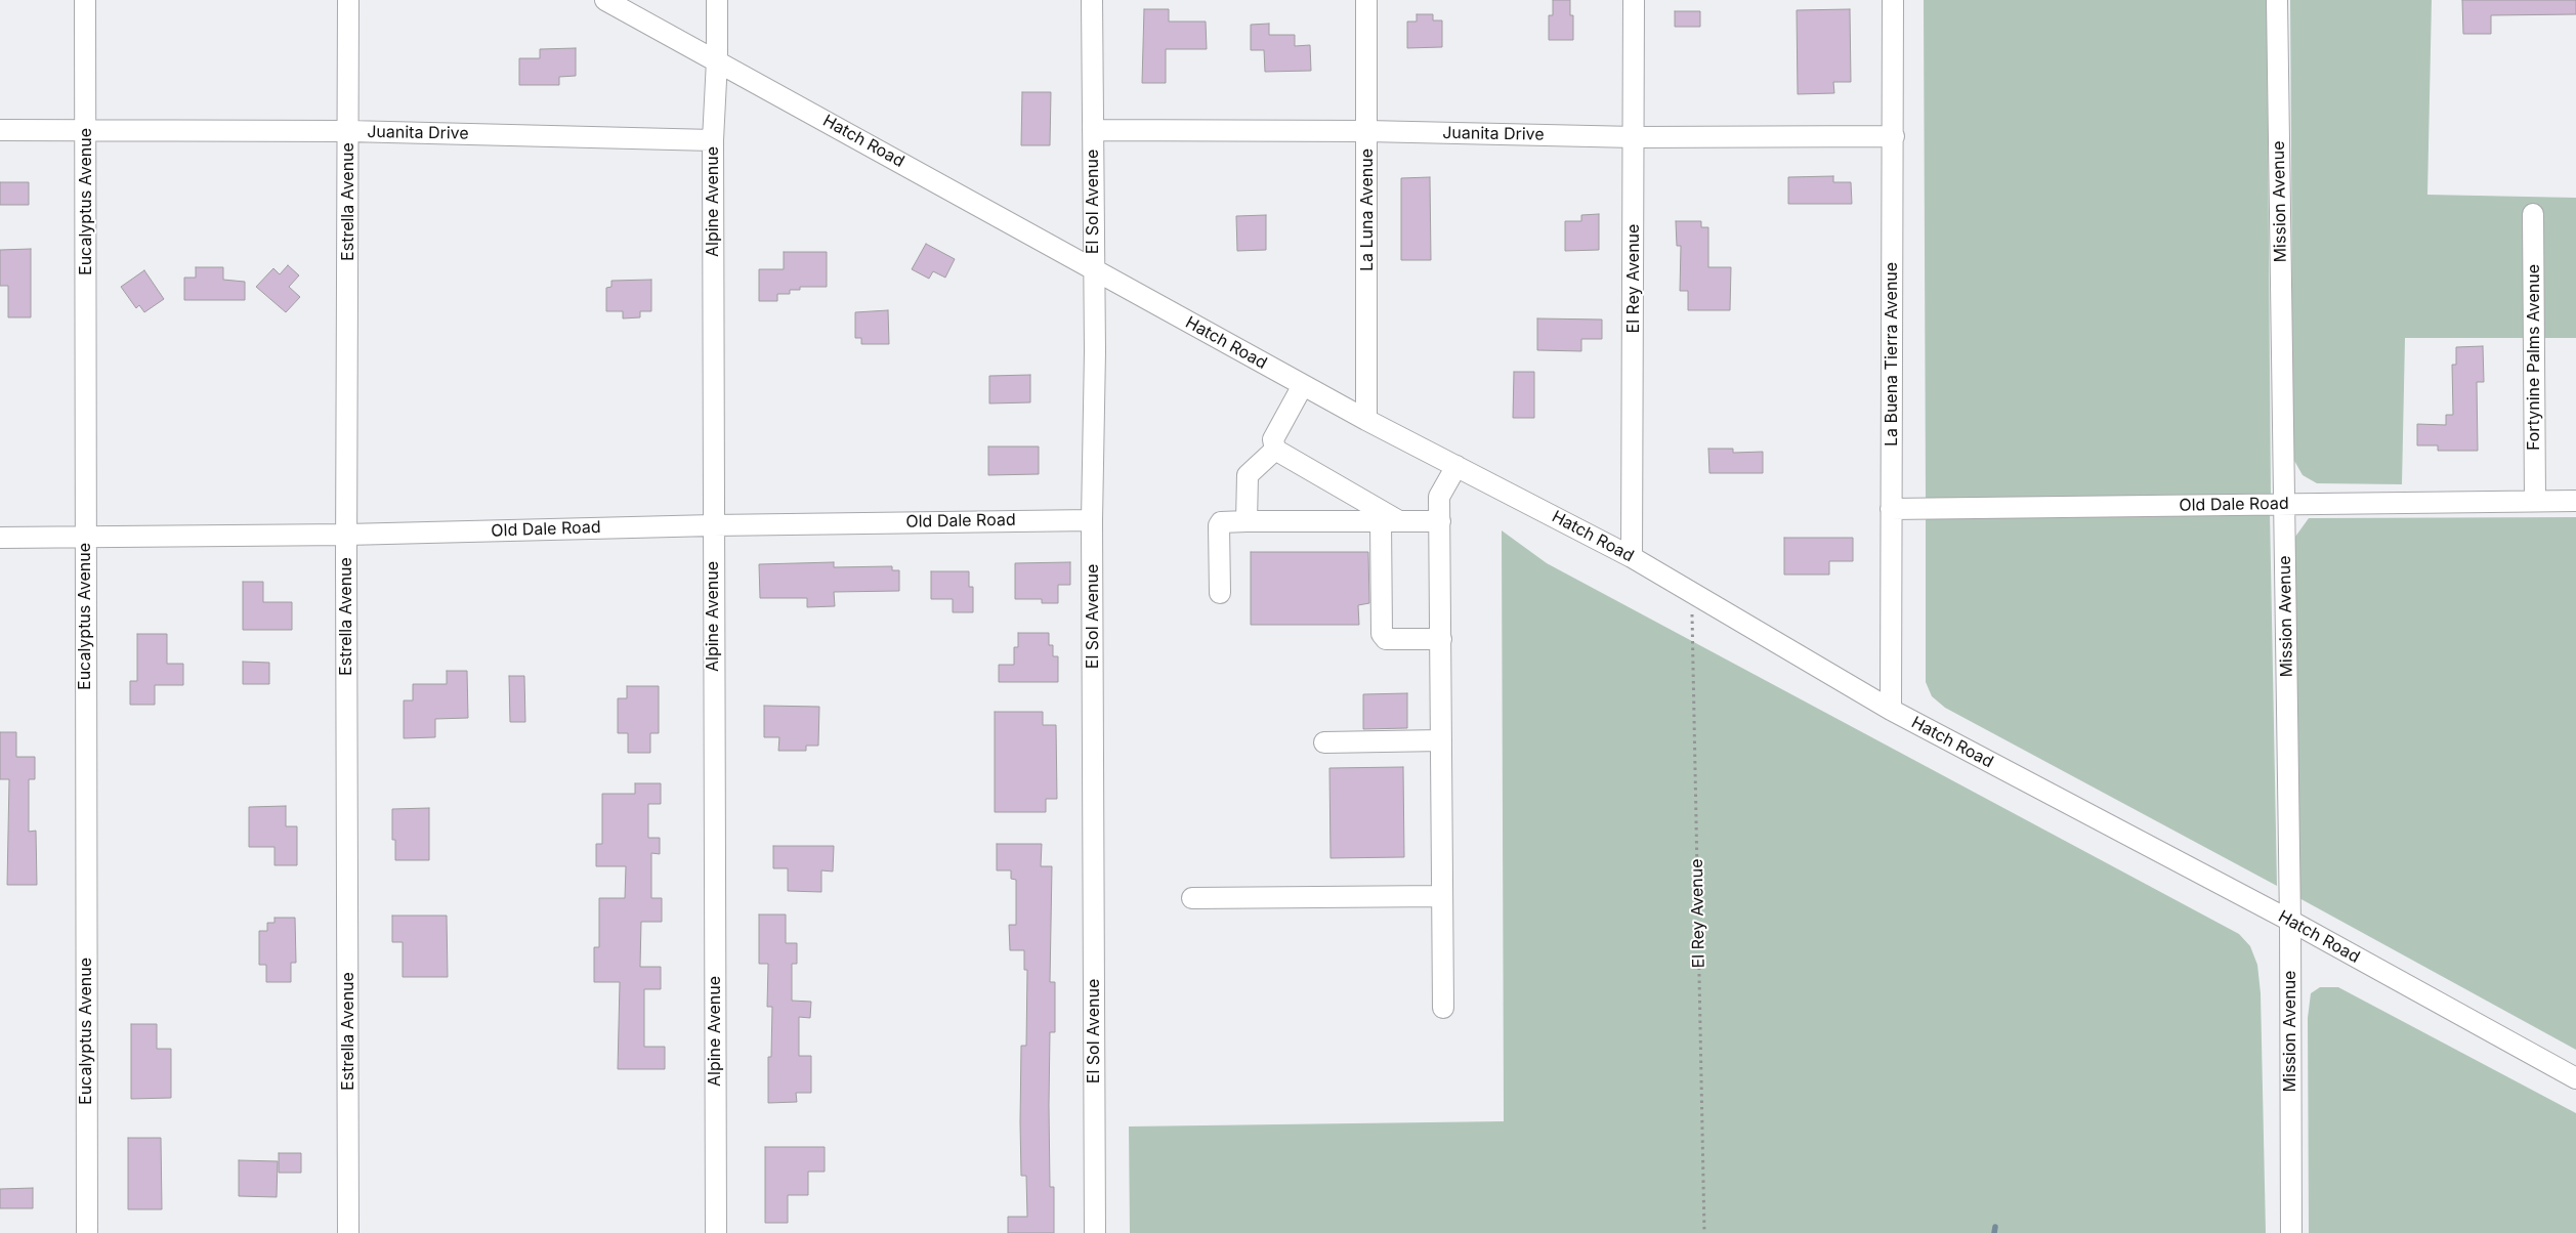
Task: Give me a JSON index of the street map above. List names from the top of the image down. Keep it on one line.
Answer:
{"streets":{"street":["Juanita Drive","Hatch Road","Eucalyptus Avenue","Estrella Avenue","Alpine Avenue","El Sol Avenue","Mission Avenue","La Luna Avenue","El Rey Avenue","La Buena Tierra Avenue","Fortynine Palms Avenue","Old Dale Road"]},"crossings":[["Juanita Drive","Eucalyptus Avenue"],["Juanita Drive","Estrella Avenue"],["Juanita Drive","Alpine Avenue"],["Juanita Drive","El Sol Avenue"],["Juanita Drive","La Luna Avenue"],["Juanita Drive","El Rey Avenue"],["Juanita Drive","La Buena Tierra Avenue"],["Hatch Road","Alpine Avenue"],["Hatch Road","El Sol Avenue"],["Hatch Road","Mission Avenue"],["Hatch Road","La Luna Avenue"],["Hatch Road","El Rey Avenue"],["Hatch Road","La Buena Tierra Avenue"],["Eucalyptus Avenue","Old Dale Road"],["Estrella Avenue","Old Dale Road"],["Alpine Avenue","Old Dale Road"],["El Sol Avenue","Old Dale Road"],["Mission Avenue","Old Dale Road"],["La Buena Tierra Avenue","Old Dale Road"],["Fortynine Palms Avenue","Old Dale Road"]]}
